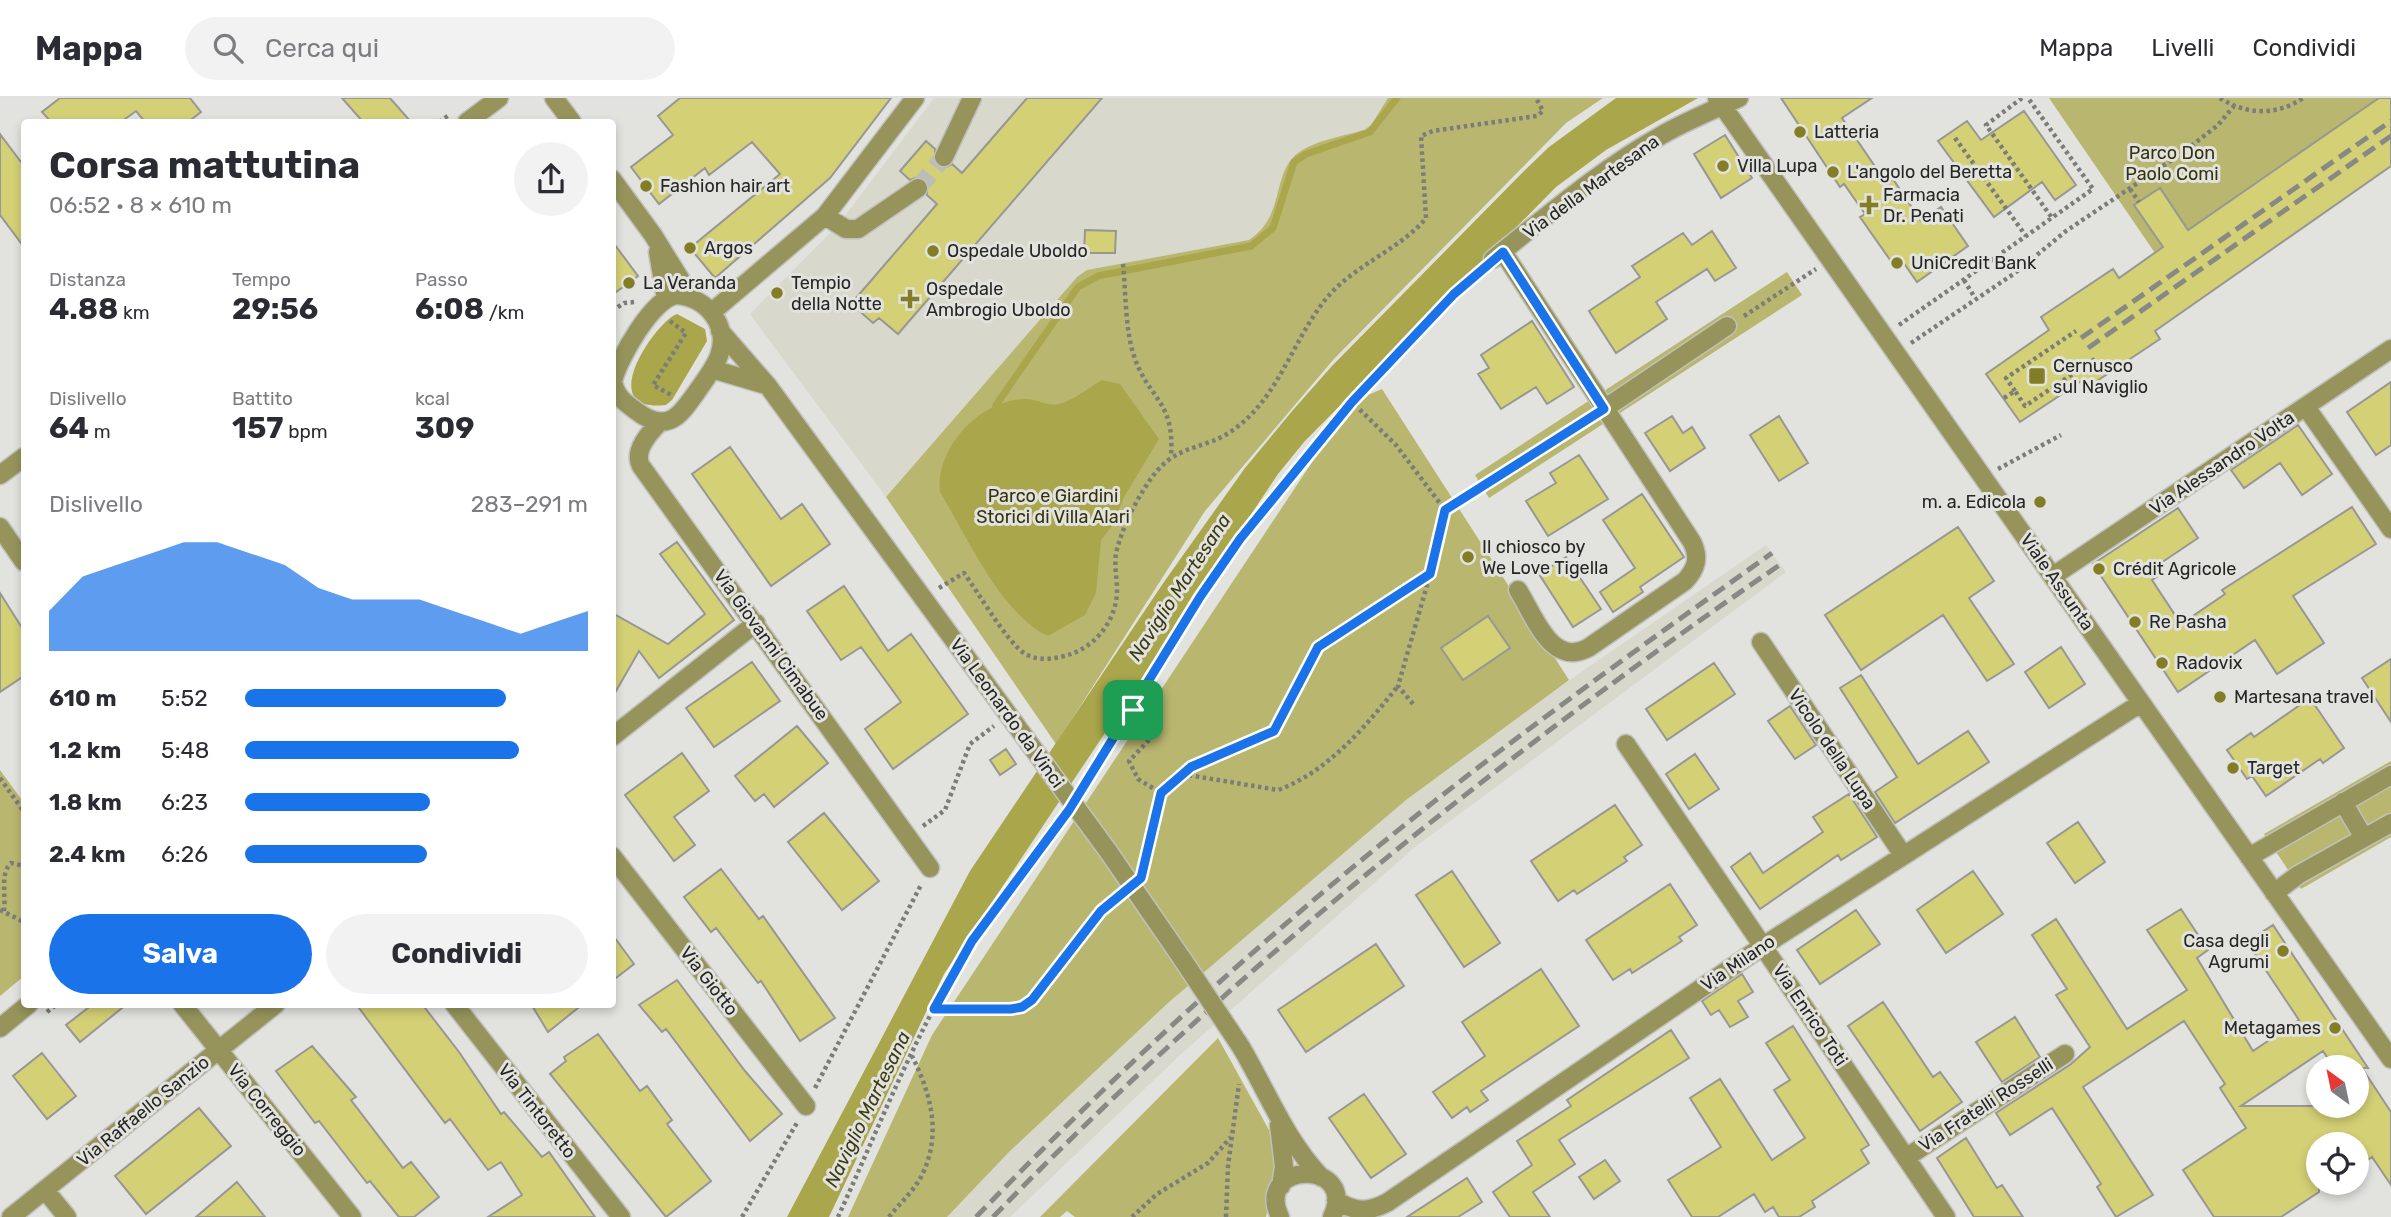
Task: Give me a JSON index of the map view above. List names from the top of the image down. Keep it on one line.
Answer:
{"streets":{"street":["Via della Martesana","Via Alessandro Volta","Viale Assunta","Via Giovanni Cimabue","Via Leonardo da Vinci","Vicolo della Lupa","Via Milano","Via Giotto","Via Enrico Toti","Via Fratelli Rosselli","Via Correggio","Via Raffaello Sanzio","Via Tintoretto"]},"crossings":[["Via della Martesana","Viale Assunta"],["Via Alessandro Volta","Viale Assunta"],["Viale Assunta","Via Milano"],["Via Leonardo da Vinci","Via Milano"],["Vicolo della Lupa","Via Milano"],["Via Milano","Via Enrico Toti"],["Via Enrico Toti","Via Fratelli Rosselli"],["Via Correggio","Via Raffaello Sanzio"]],"water":["Naviglio Martesana"],"parks":["Parco Don Paolo Comi","Parco e Giardini Storici di Villa Alari"],"places":{"other":["Latteria","Villa Lupa","L'angolo del Beretta","Fashion hair art","Argos","Ospedale Uboldo","UniCredit Bank","La Veranda","Tempio della Notte","m. a. Edicola","Il chiosco by We Love Tigella","Crédit Agricole","Re Pasha","Radovix","Martesana travel","Target","Casa degli Agrumi","Metagames"],"health":["Farmacia Dr. Penati","Ospedale Ambrogio Uboldo"],"transit":["Cernusco sul Naviglio"]},"north":"top left","page":{"header":"Mappa","search":"Cerca qui","nav":["Mappa","Livelli","Condividi"],"heading":["Corsa mattutina","06:52 · 8 × 610 m"],"stats":[["Distanza","4.88 km"],["Tempo","29:56"],["Passo","6:08 /km"],["Dislivello","64 m"],["Battito","157 bpm"],["kcal","309"]],"chart":["Dislivello","283–291 m"],"list":[{"name":"610 m","note":"5:52"},{"name":"1.2 km","note":"5:48"},{"name":"1.8 km","note":"6:23"},{"name":"2.4 km","note":"6:26"}],"buttons":["Salva","Condividi"]}}
